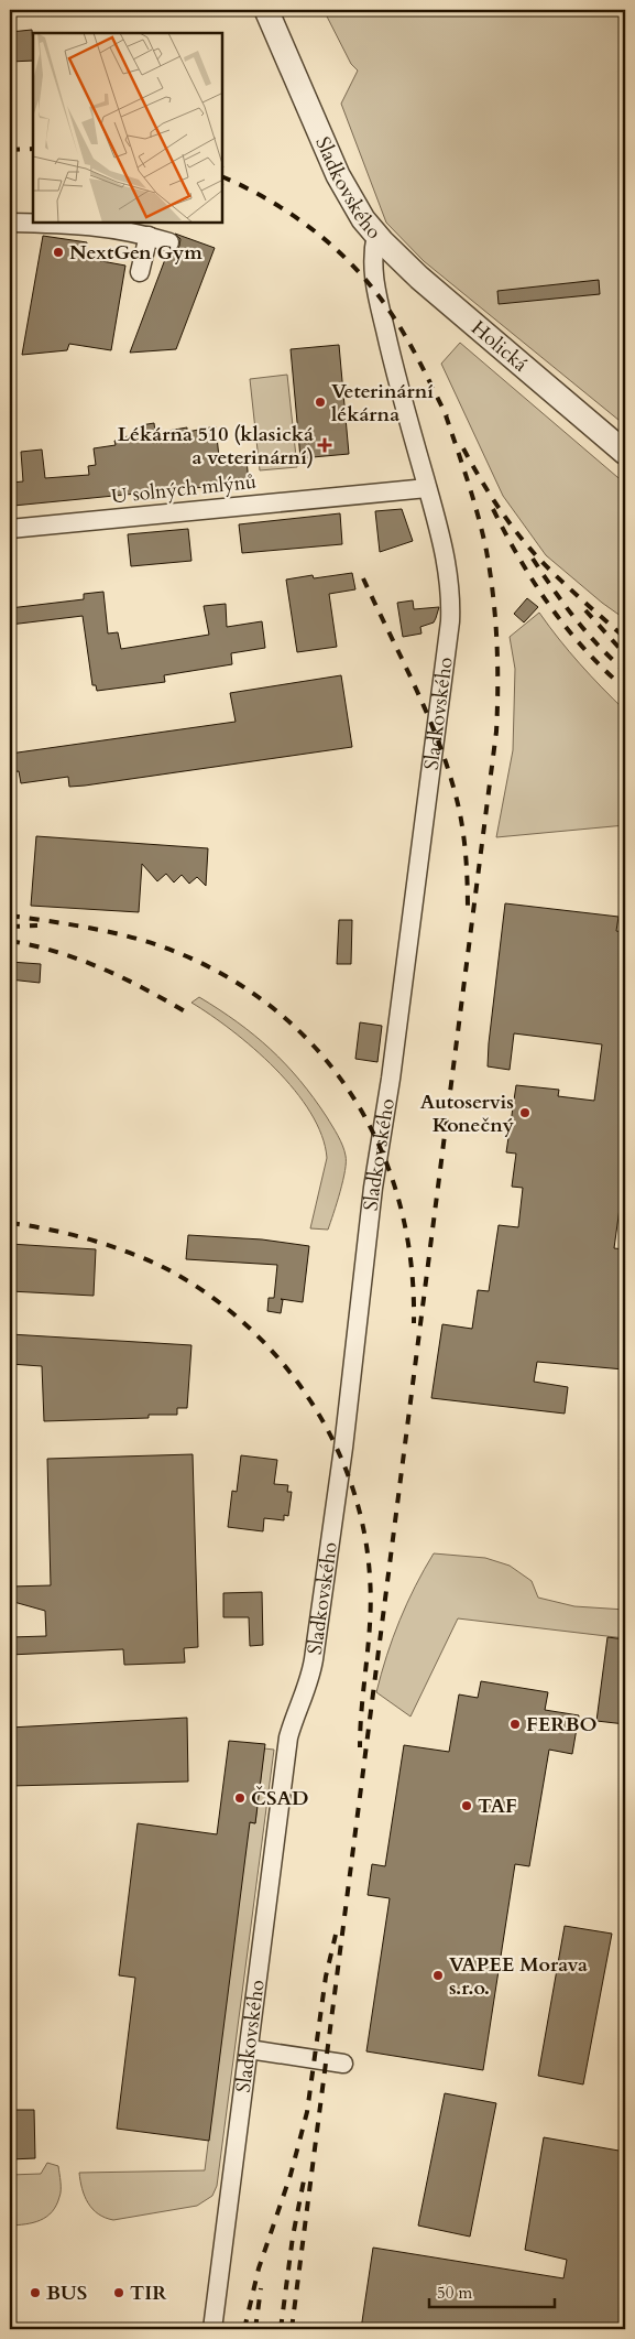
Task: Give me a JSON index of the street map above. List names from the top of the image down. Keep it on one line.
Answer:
{"streets":{"street":["Sladkovského","Holická","U solných mlýnů"]},"crossings":[["Sladkovského","Holická"],["Sladkovského","U solných mlýnů"]],"places":{"other":["NextGen Gym","Veterinární lékárna","Autoservis Konečný","FERBO","ČSAD","TAF","VAPEE Morava s.r.o.","BUS","TIR"],"health":["Lékárna 510 (klasická a veterinární)"]},"scale_bar":"50 m"}
